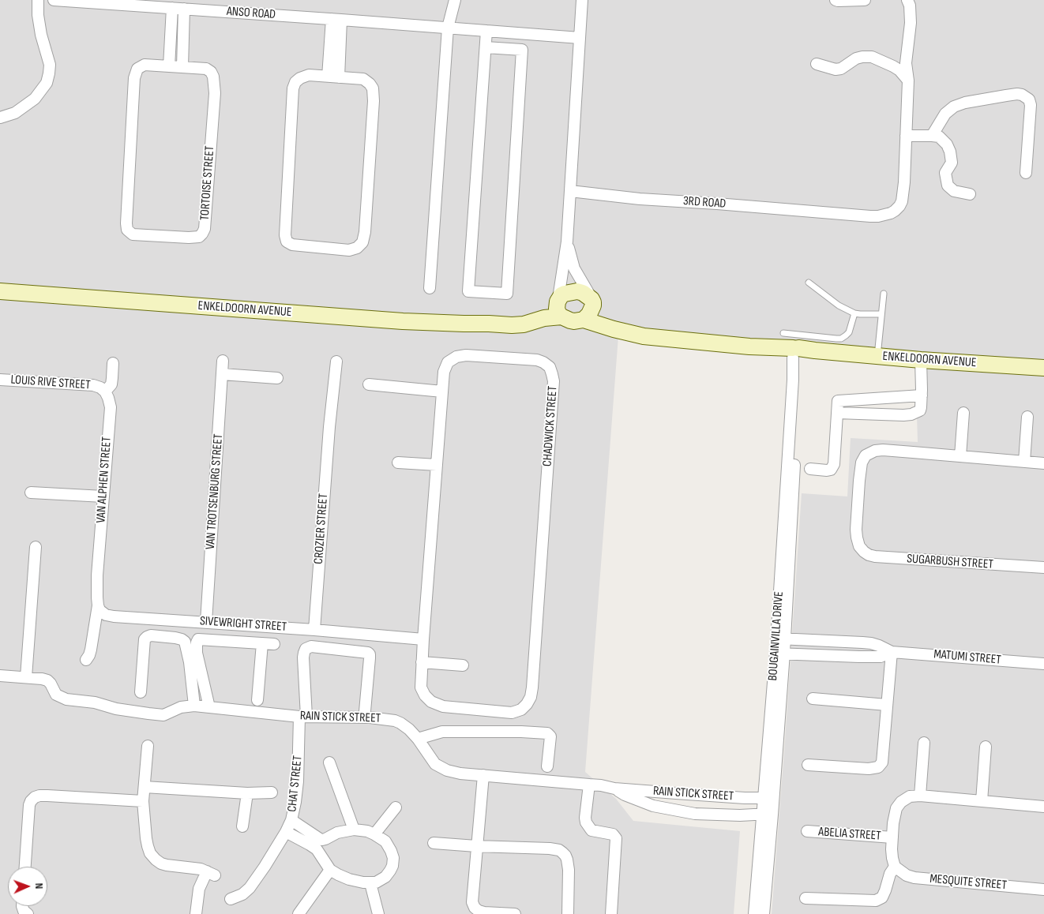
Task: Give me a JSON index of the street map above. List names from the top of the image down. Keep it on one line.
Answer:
{"streets":{"street":["ANSO ROAD","TORTOISE STREET","3RD ROAD","ENKELDOORN AVENUE","LOUIS RIVE STREET","CHADWICK STREET","VAN ALPHEN STREET","VAN TROTSENBURG STREET","CROZIER STREET","SUGARBUSH STREET","SIVEWRIGHT STREET","BOUGAINVILLA DRIVE","MATUMI STREET","RAIN STICK STREET","CHAT STREET","ABELIA STREET","MESQUITE STREET"]},"crossings":[["ENKELDOORN AVENUE","BOUGAINVILLA DRIVE"],["LOUIS RIVE STREET","VAN ALPHEN STREET"],["CHADWICK STREET","SIVEWRIGHT STREET"],["VAN ALPHEN STREET","SIVEWRIGHT STREET"],["VAN TROTSENBURG STREET","SIVEWRIGHT STREET"],["CROZIER STREET","SIVEWRIGHT STREET"],["BOUGAINVILLA DRIVE","MATUMI STREET"],["BOUGAINVILLA DRIVE","RAIN STICK STREET"],["RAIN STICK STREET","CHAT STREET"],["ABELIA STREET","MESQUITE STREET"]],"north":"right"}
